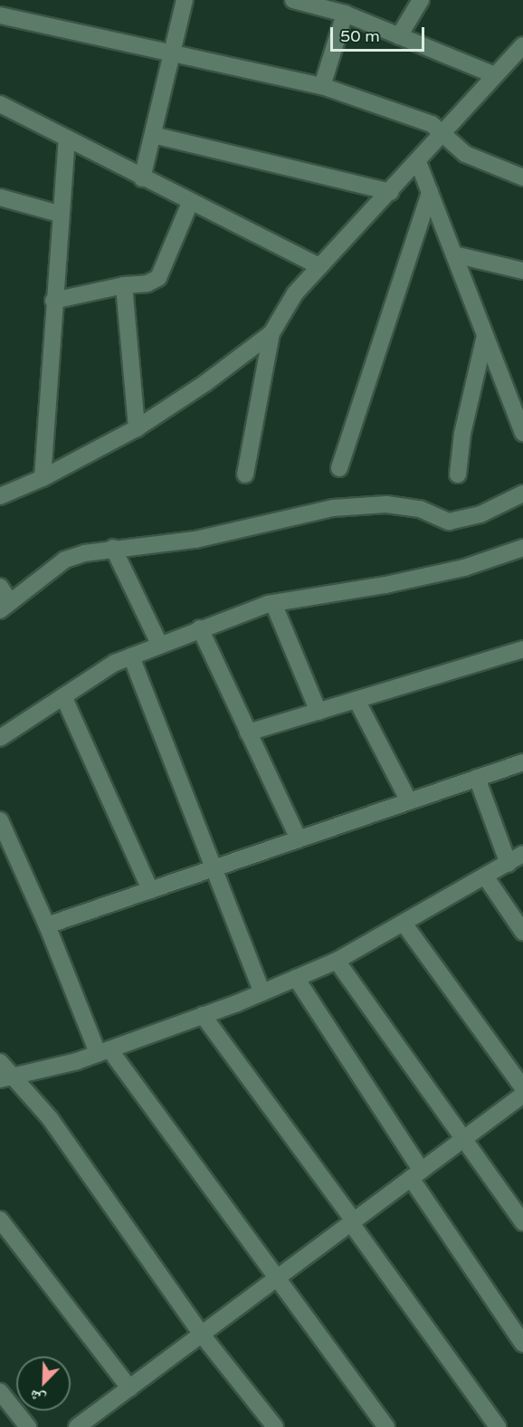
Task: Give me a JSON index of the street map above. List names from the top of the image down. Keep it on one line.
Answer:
{"scale_bar":"50 m","north":"bottom left"}
